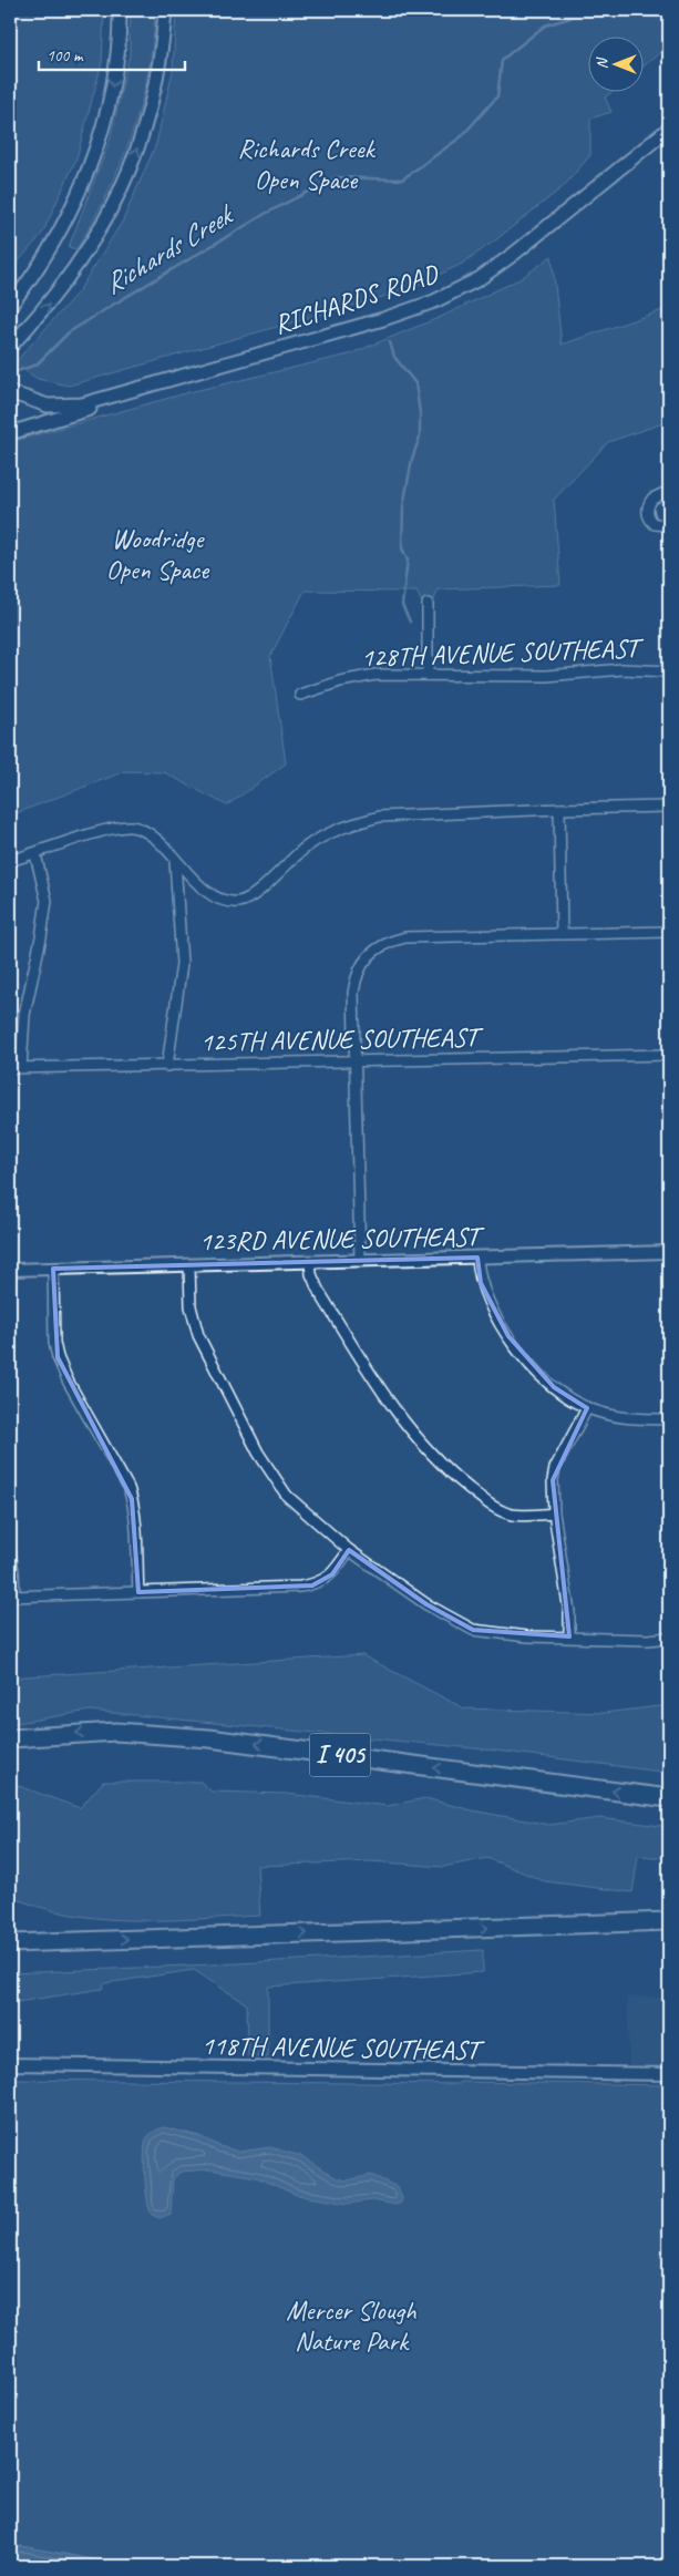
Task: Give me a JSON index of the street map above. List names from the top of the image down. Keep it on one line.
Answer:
{"streets":{"highway":["I 405"],"main road":["RICHARDS ROAD"],"street":["128TH AVENUE SOUTHEAST","125TH AVENUE SOUTHEAST","123RD AVENUE SOUTHEAST","118TH AVENUE SOUTHEAST"]},"water":["Richards Creek"],"parks":["Richards Creek Open Space","Woodridge Open Space","Mercer Slough Nature Park"],"scale_bar":"100 m","north":"left"}
